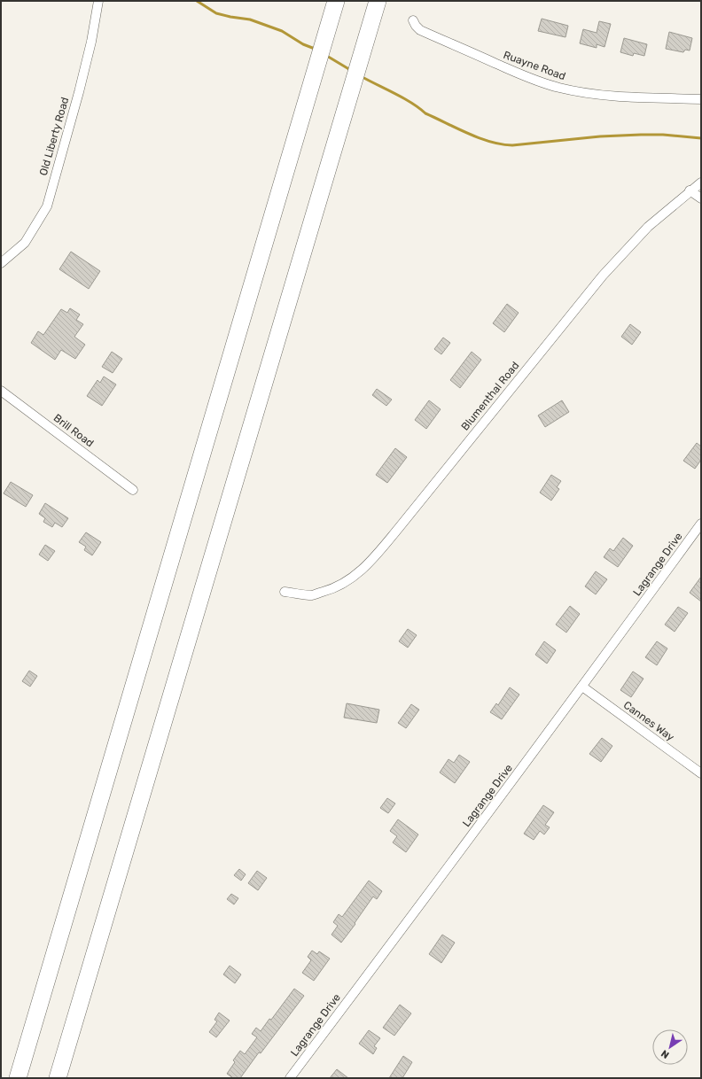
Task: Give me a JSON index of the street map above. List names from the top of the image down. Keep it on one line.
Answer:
{"streets":{"street":["Ruayne Road","Old Liberty Road","Blumenthal Road","Brill Road","Lagrange Drive","Cannes Way"]},"crossings":[["Lagrange Drive","Cannes Way"]],"north":"bottom left"}
